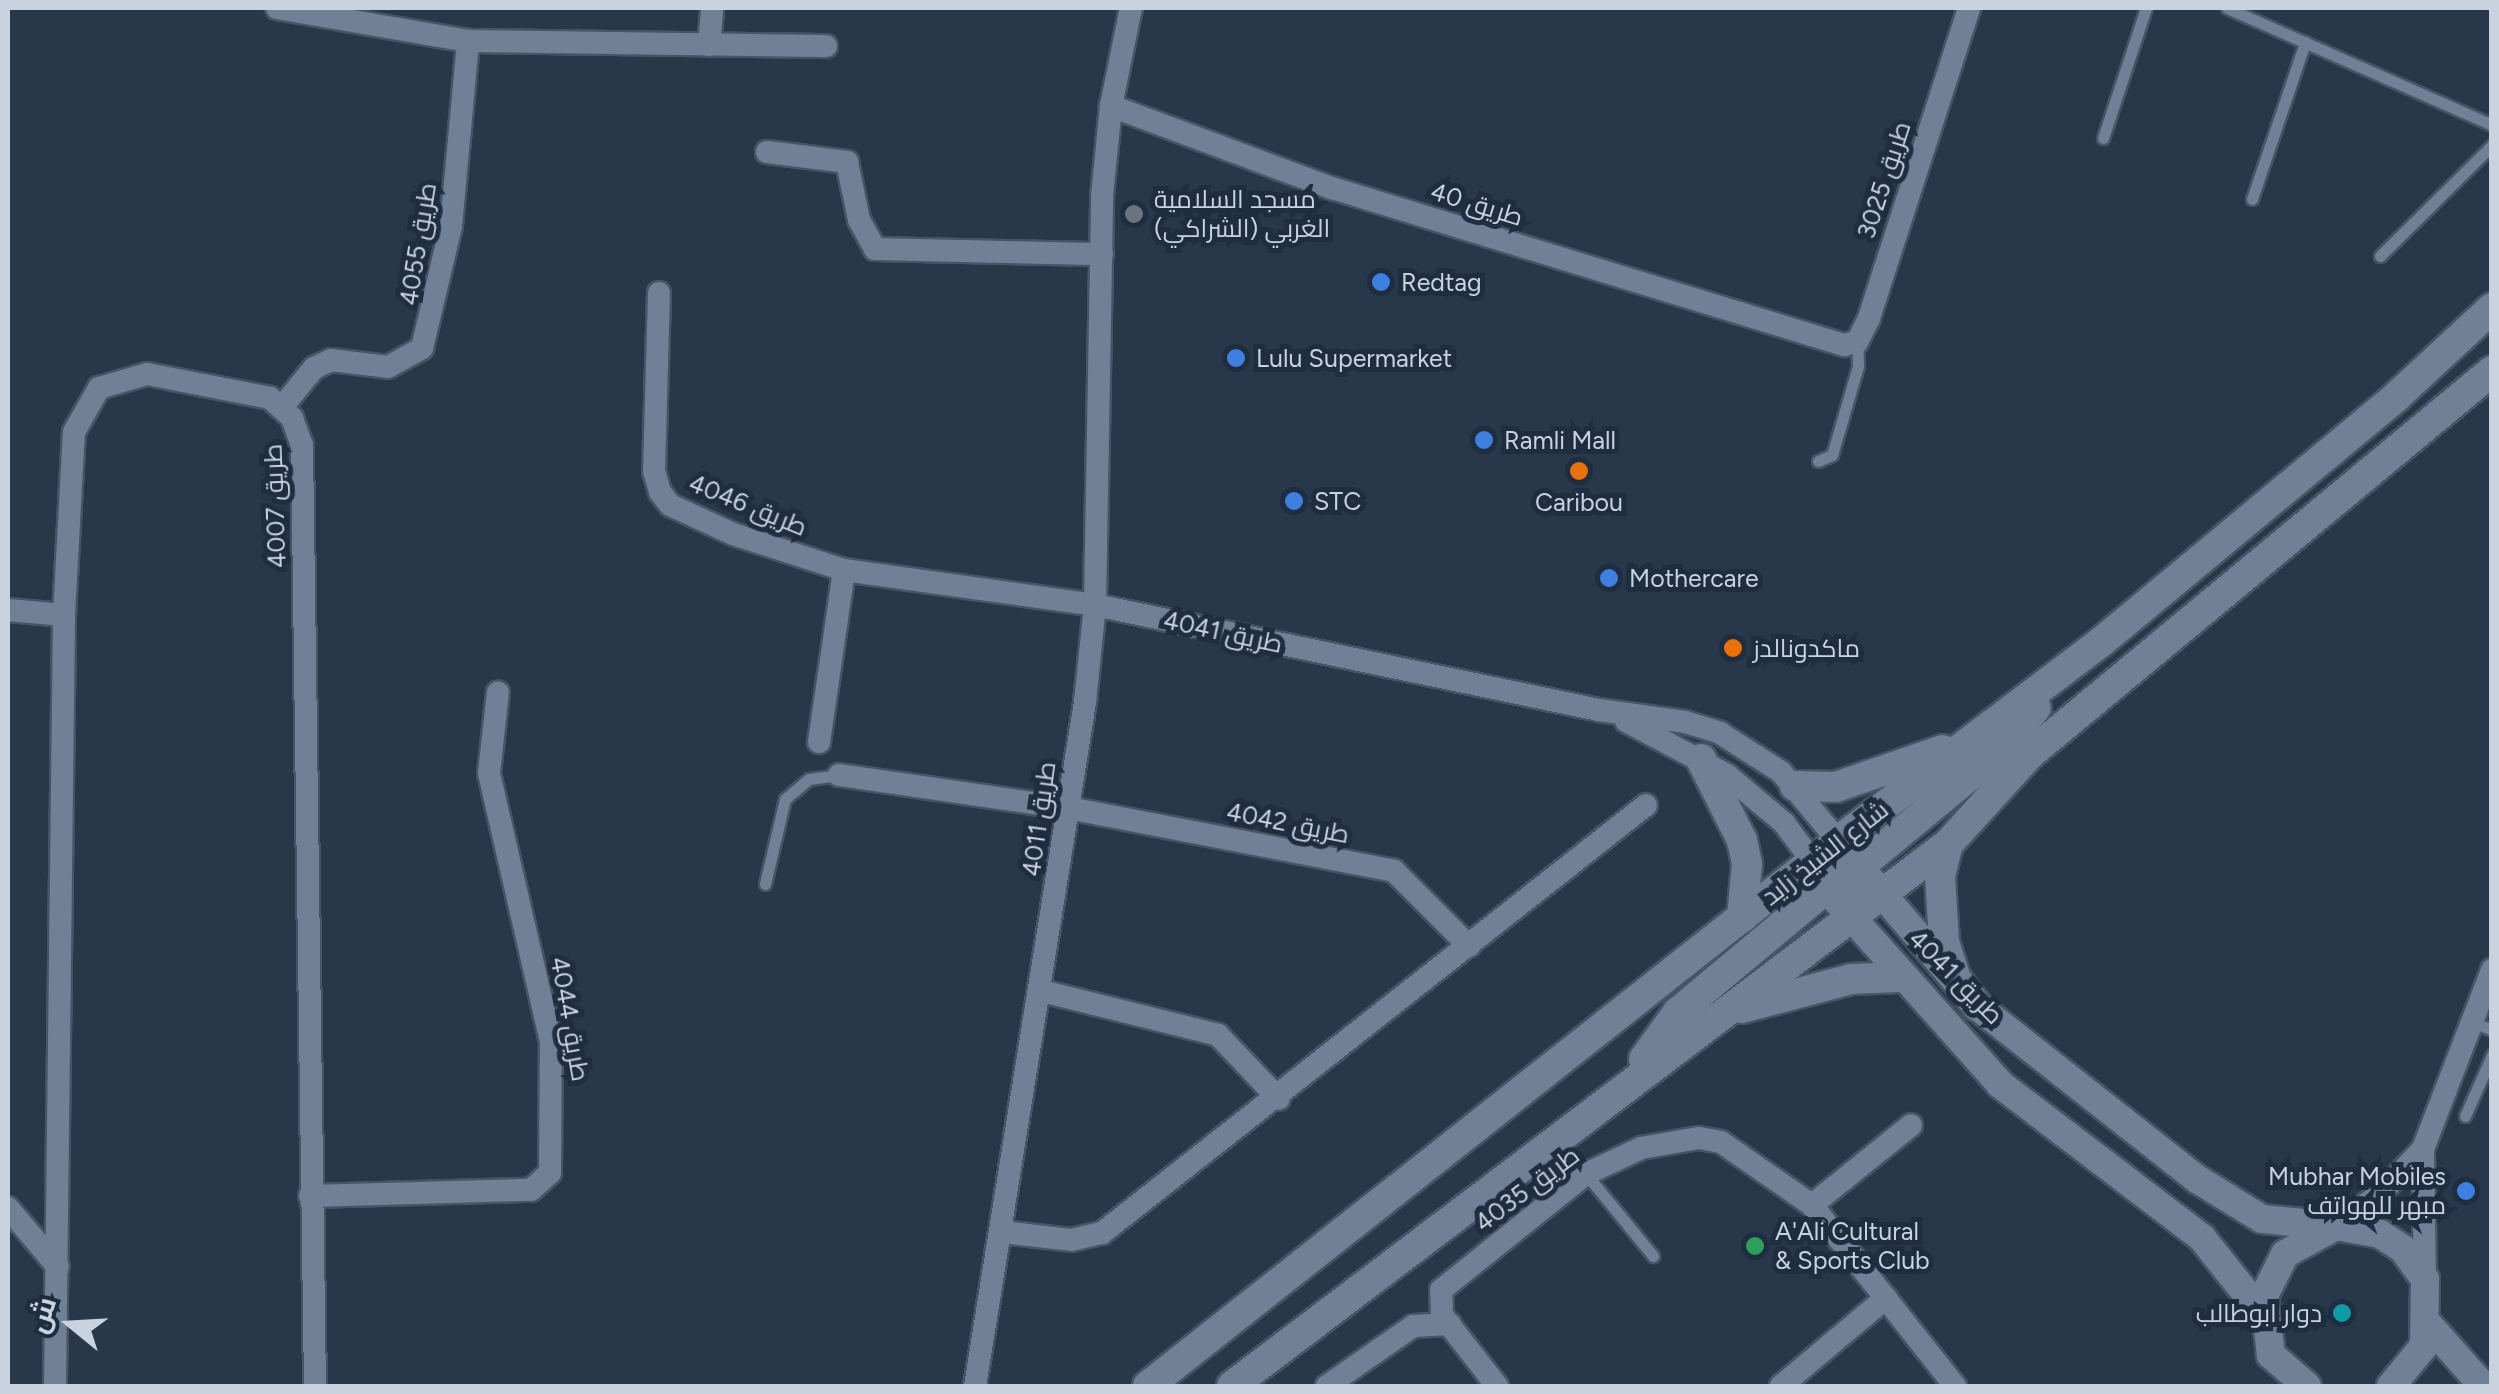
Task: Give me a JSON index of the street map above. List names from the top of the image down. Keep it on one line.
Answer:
{"streets":{"main road":["شارع الشيخ زايد"],"street":["طريق 3025","طريق 40","طريق 4055","طريق 4046","طريق 4007","طريق 4041","طريق 4011","طريق 4042","طريق 4044","طريق 4035"]},"crossings":[["طريق 3025","طريق 40"],["طريق 40","طريق 4011"],["طريق 4055","طريق 4007"],["طريق 4046","طريق 4041"],["طريق 4007","طريق 4044"],["طريق 4041","طريق 4011"],["طريق 4041","شارع الشيخ زايد"],["طريق 4011","طريق 4042"]],"places":["مسجد السلامية الغربي (الشراكي)","Redtag","Lulu Supermarket","Ramli Mall","Caribou","STC","Mothercare","ماكدونالدز","Mubhar Mobiles مبهر للهواتف","A'Ali Cultural & Sports Club","دوار ابوطالب"],"north":"left"}
